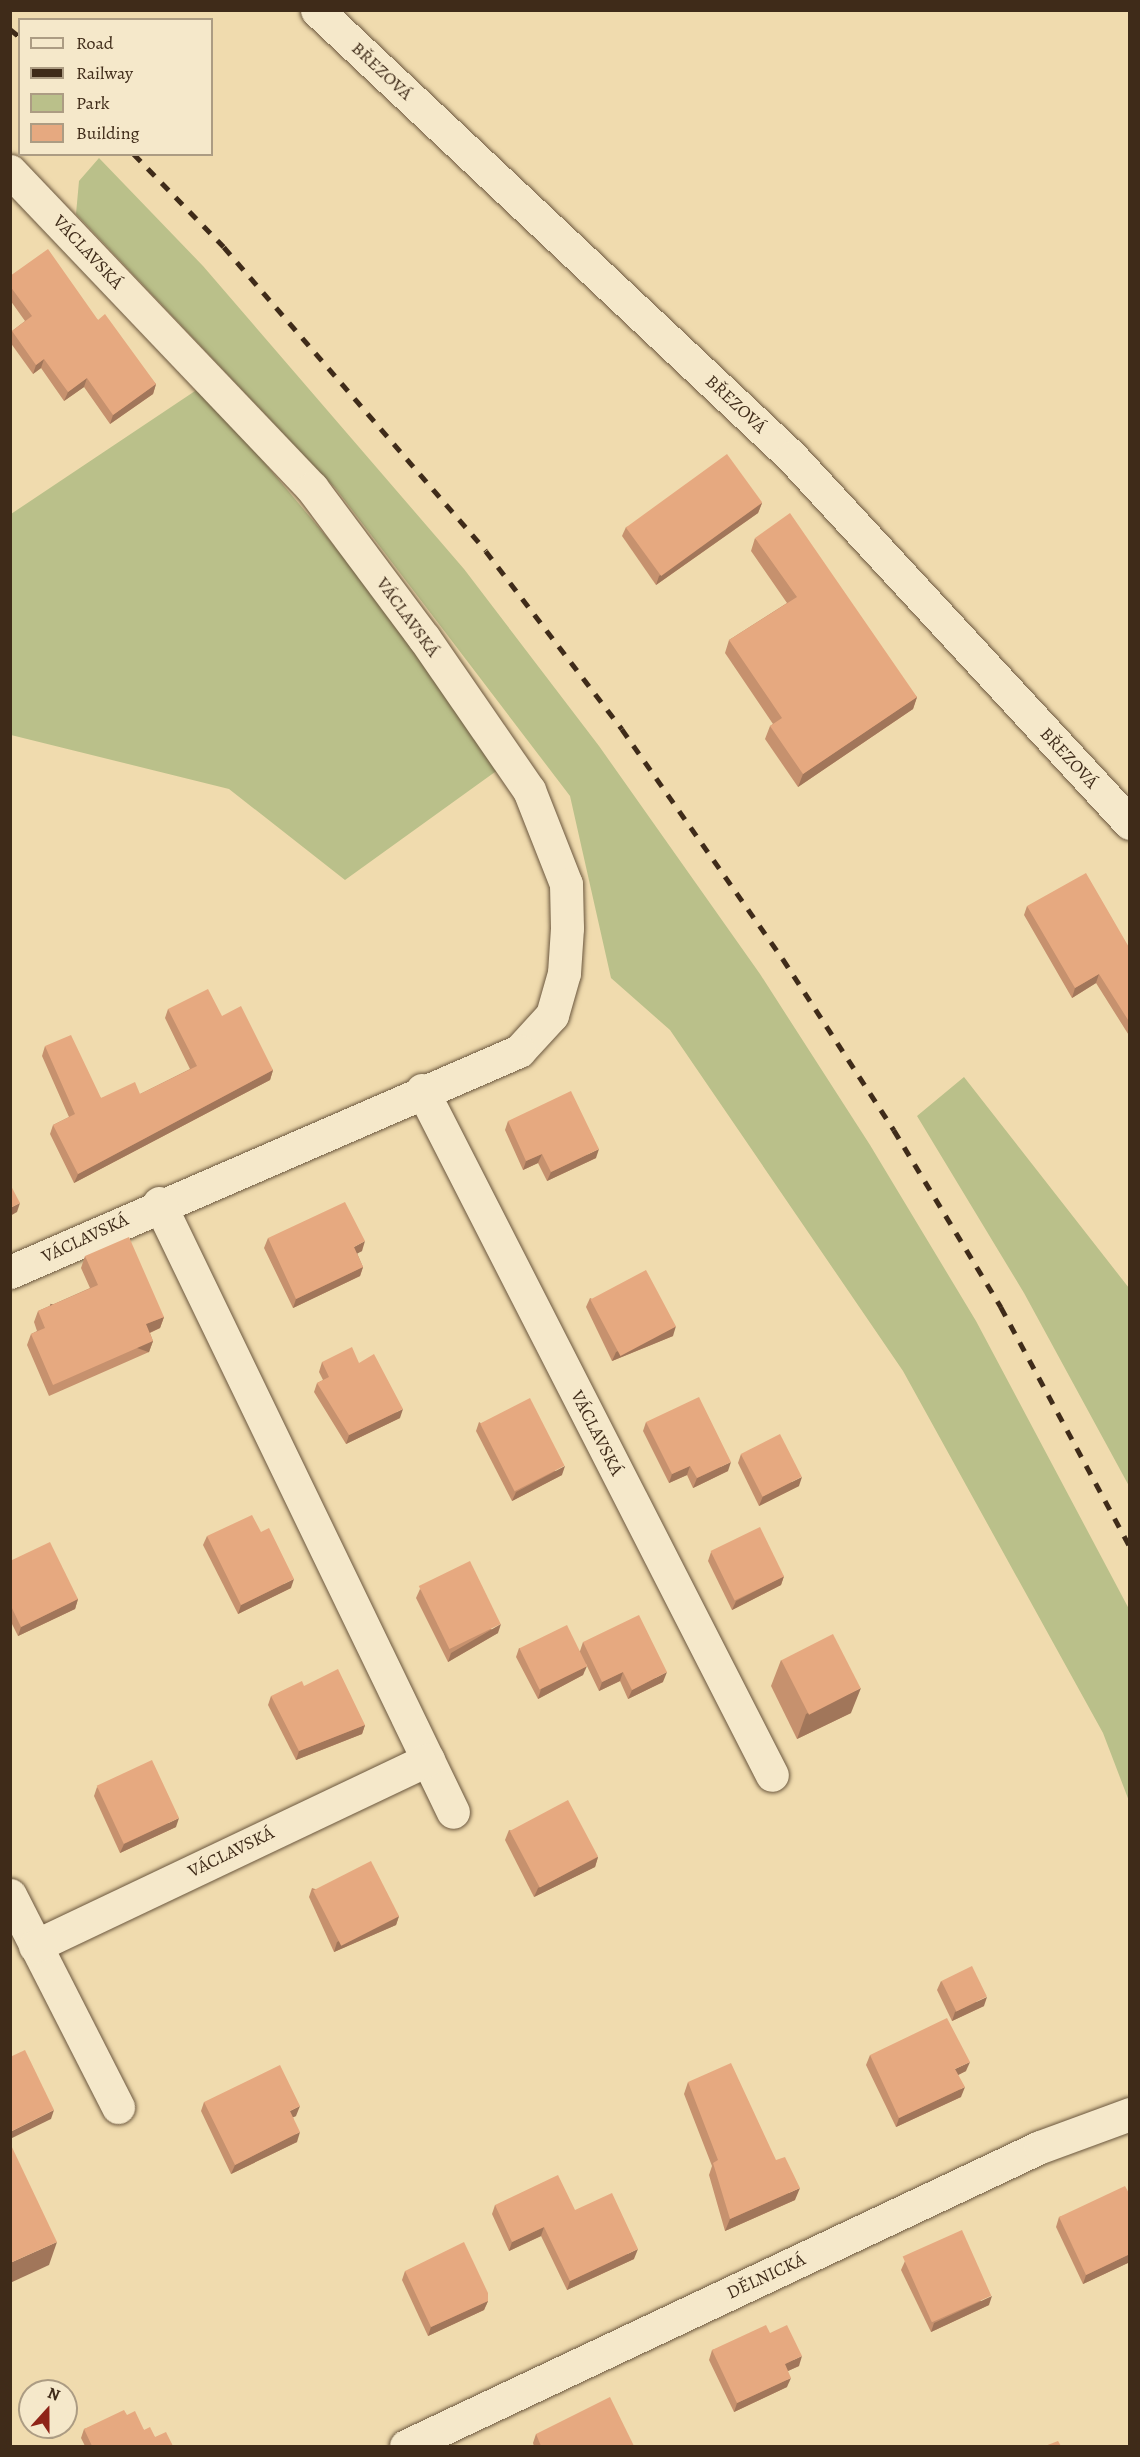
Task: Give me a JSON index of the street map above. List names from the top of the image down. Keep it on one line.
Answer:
{"streets":{"street":["BŘEZOVÁ","VÁCLAVSKÁ","DĚLNICKÁ"]},"legend":["Road","Railway","Park","Building"],"north":"top"}
